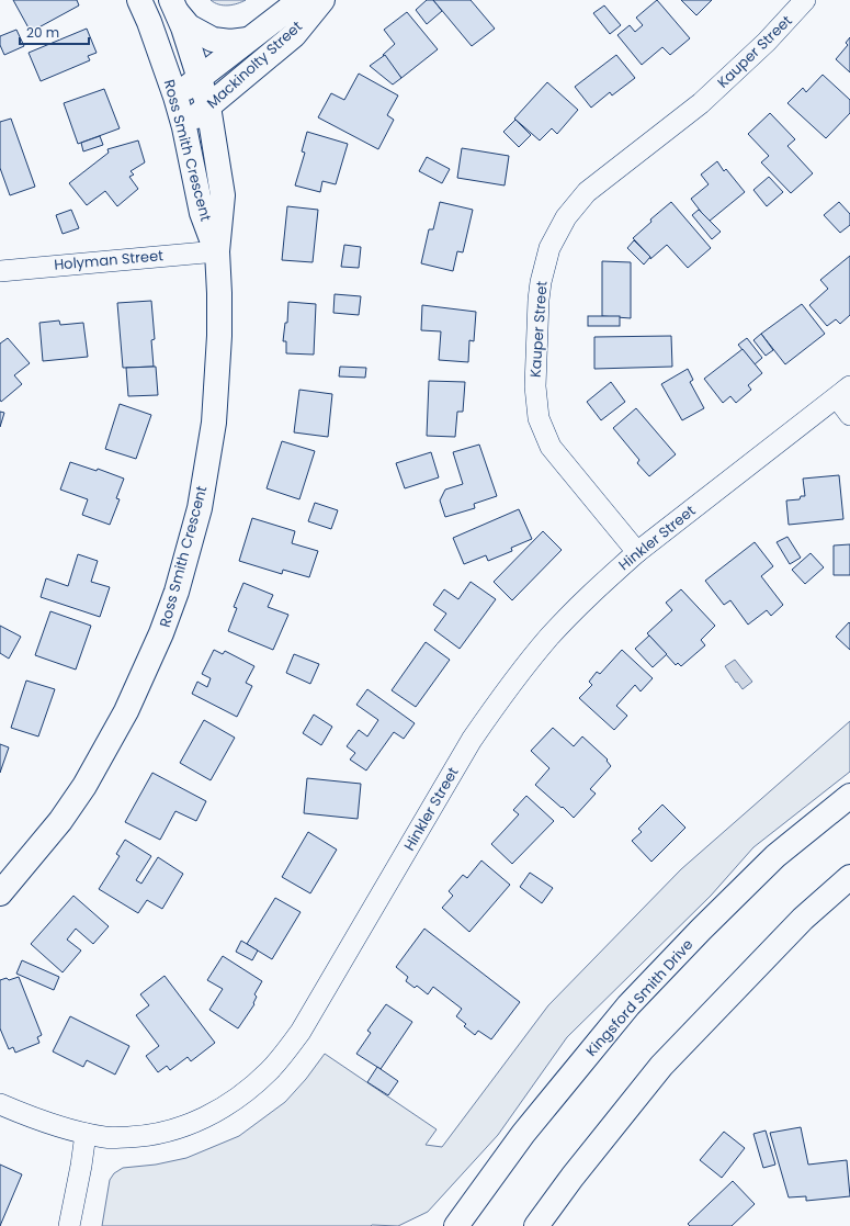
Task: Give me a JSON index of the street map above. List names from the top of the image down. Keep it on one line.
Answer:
{"streets":{"street":["Kauper Street","Mackinolty Street","Ross Smith Crescent","Holyman Street","Hinkler Street","Kingsford Smith Drive"]},"crossings":[["Kauper Street","Hinkler Street"],["Mackinolty Street","Ross Smith Crescent"],["Ross Smith Crescent","Holyman Street"]],"scale_bar":"20 m"}
